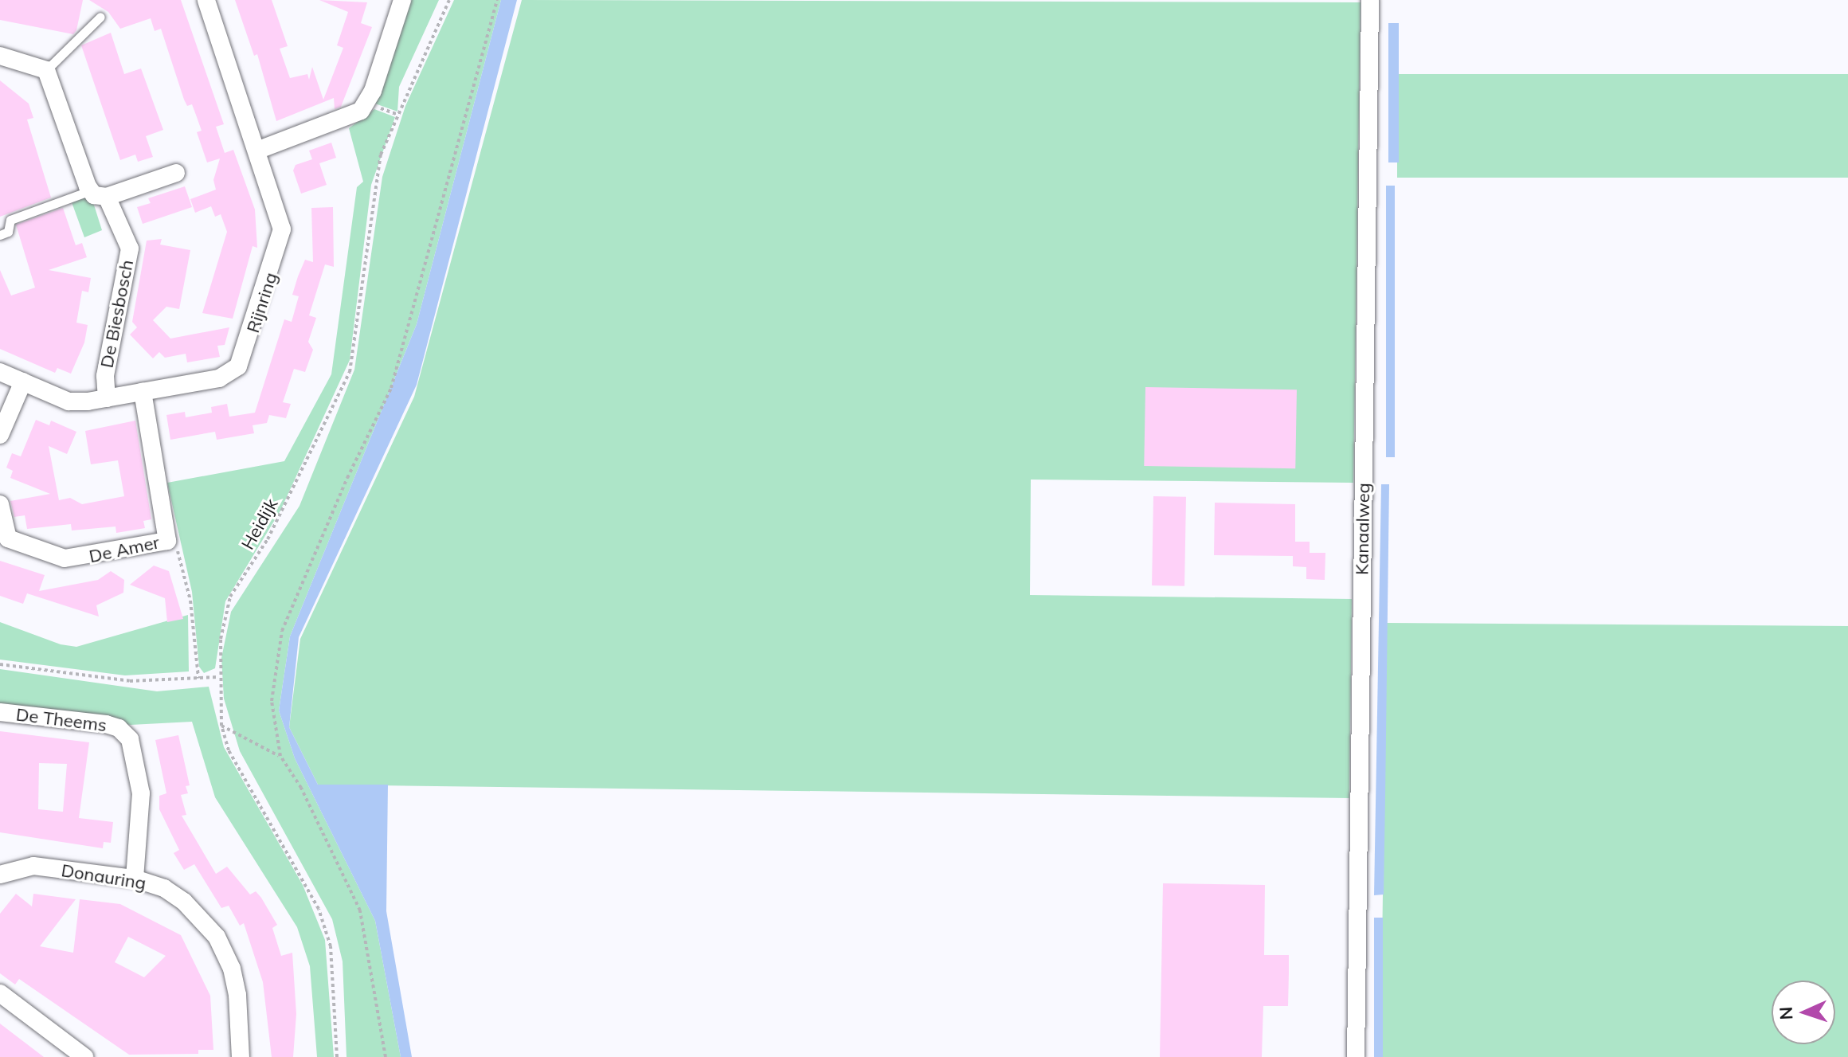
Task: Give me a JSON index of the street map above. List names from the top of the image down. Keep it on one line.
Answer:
{"streets":{"street":["Rijnring","De Biesbosch","Kanaalweg","De Amer","De Theems","Donauring"],"path":["Heidijk"]},"crossings":[["Rijnring","De Biesbosch"],["Rijnring","De Amer"],["De Theems","Donauring"]],"north":"left"}
